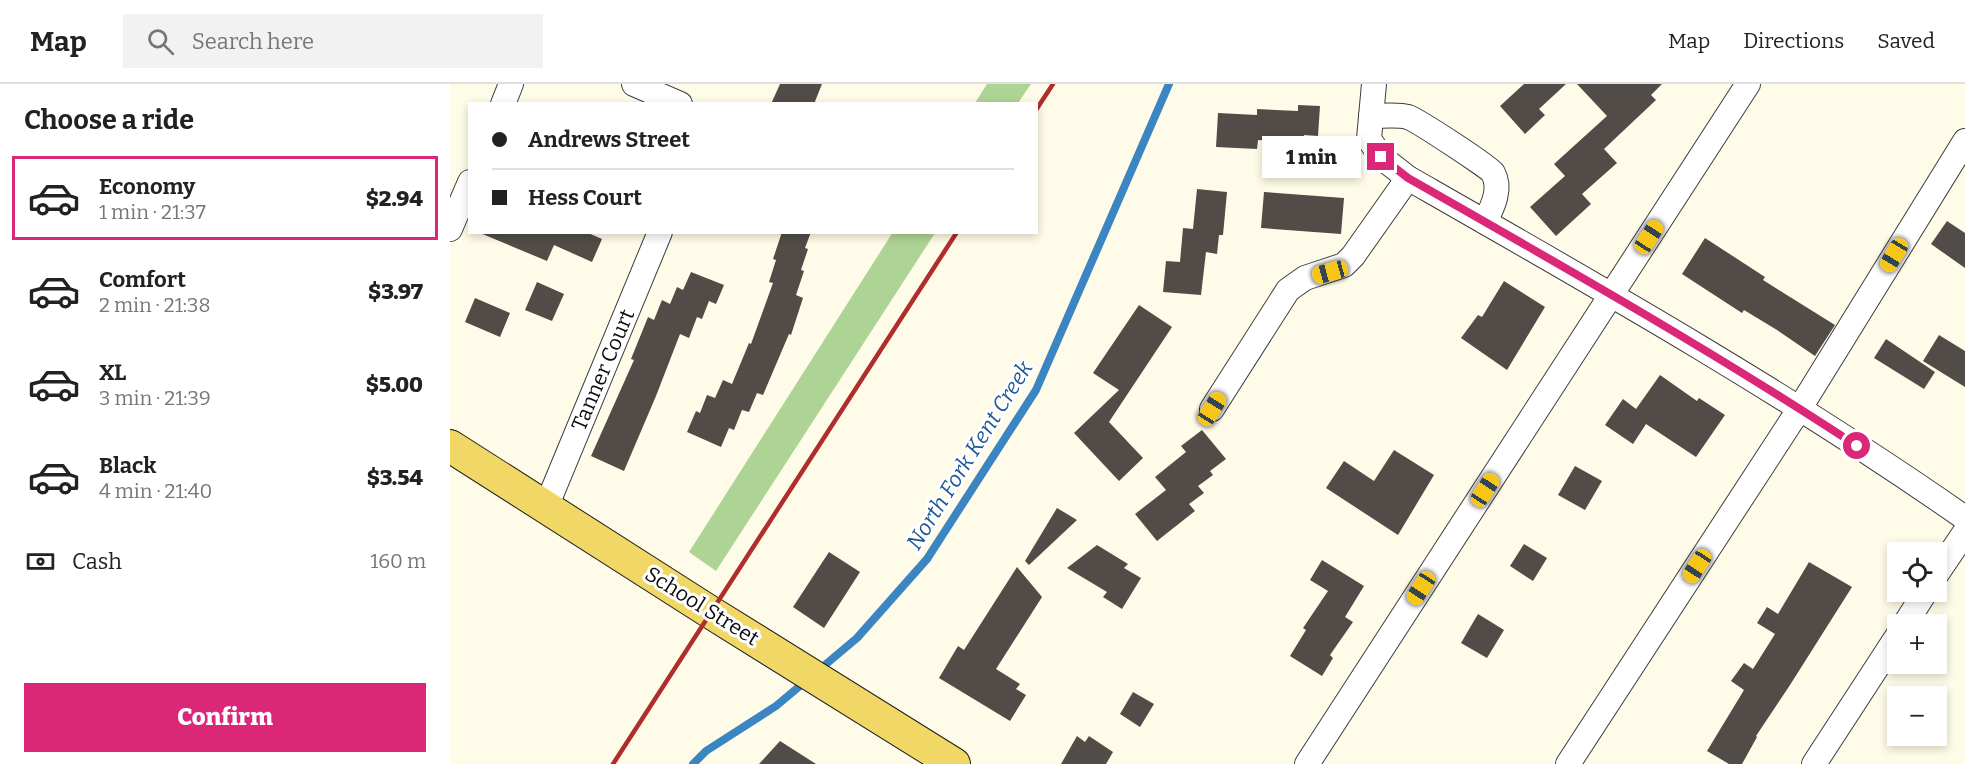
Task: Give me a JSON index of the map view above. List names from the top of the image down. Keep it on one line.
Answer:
{"streets":{"main road":["School Street"],"street":["Tanner Court"]},"crossings":[["Tanner Court","School Street"]],"water":["North Fork Kent Creek"],"page":{"header":"Map","search":"Search here","nav":["Map","Directions","Saved"],"heading":"Choose a ride","banner":["Andrews Street","Hess Court"],"bubble":"1 min","list":[{"name":"Economy","note":"1 min · 21:37","value":"$2.94"},{"name":"Comfort","note":"2 min · 21:38","value":"$3.97"},{"name":"XL","note":"3 min · 21:39","value":"$5.00"},{"name":"Black","note":"4 min · 21:40","value":"$3.54"}],"pay":["Cash","160 m"],"map_buttons":["+","−"],"buttons":"Confirm"}}
